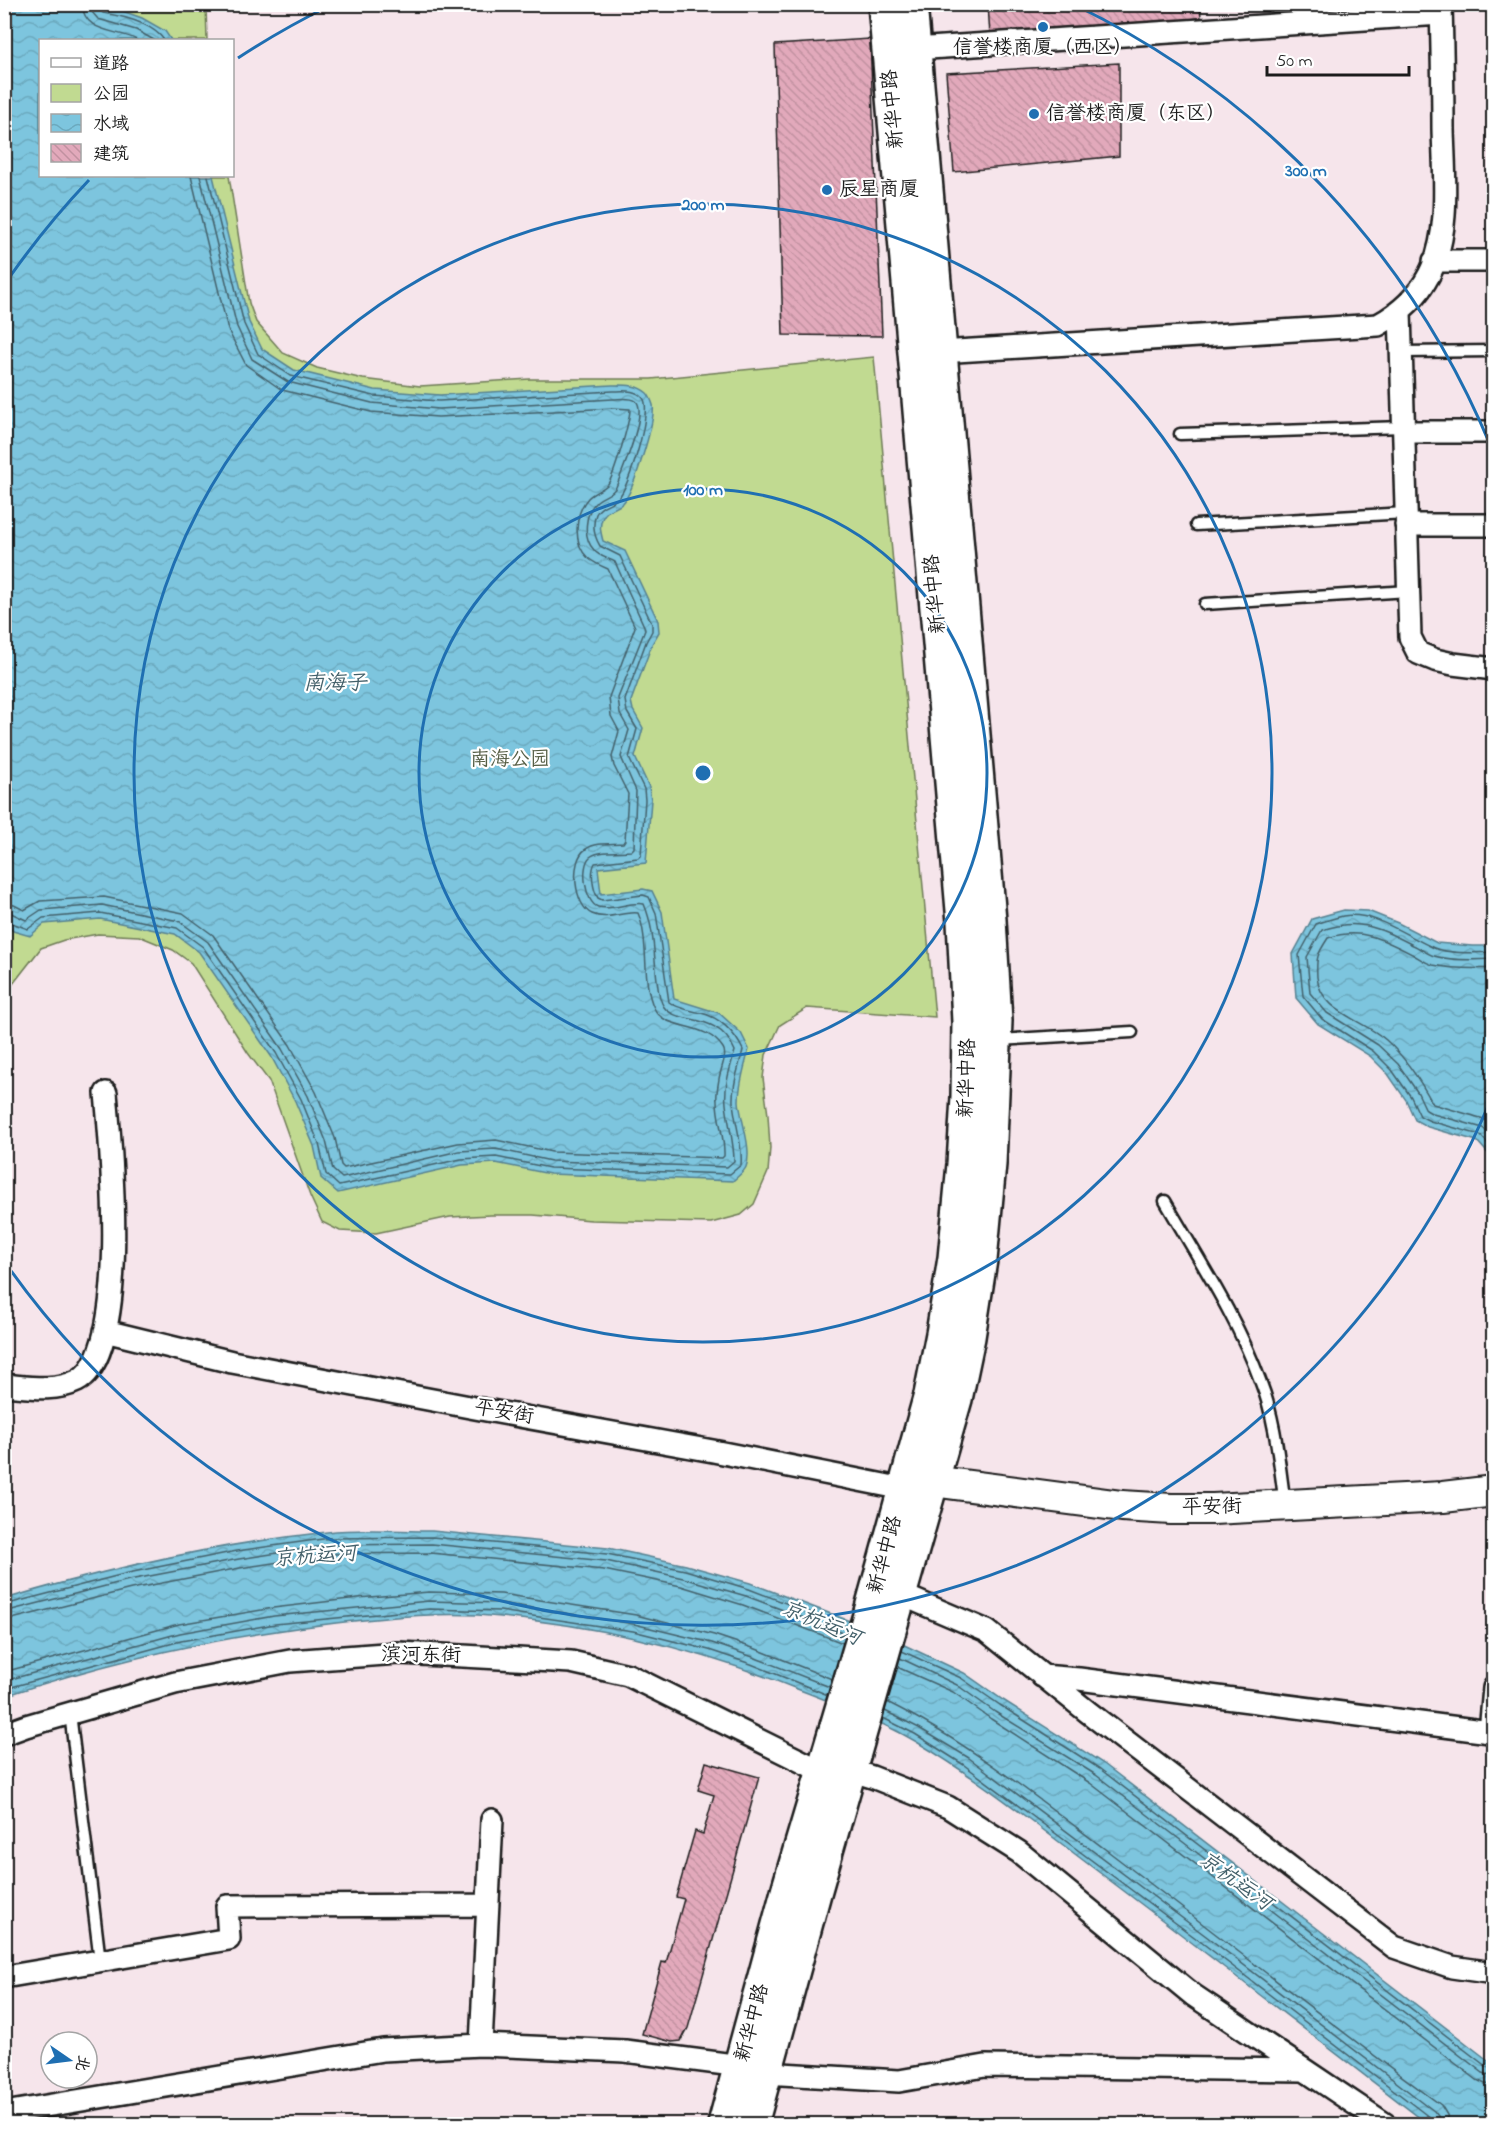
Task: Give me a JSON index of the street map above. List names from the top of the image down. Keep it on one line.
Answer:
{"streets":{"main road":["新华中路"],"street":["平安街","滨河东街"]},"crossings":[["新华中路","平安街"],["新华中路","滨河东街"]],"water":["南海子","京杭运河"],"parks":["南海公园"],"places":["信誉楼商厦（西区）","信誉楼商厦（东区）","辰星商厦"],"legend":["道路","公园","水域","建筑"],"scale_bar":"50 m","north":"right","rings":["300 m","200 m","100 m"]}
